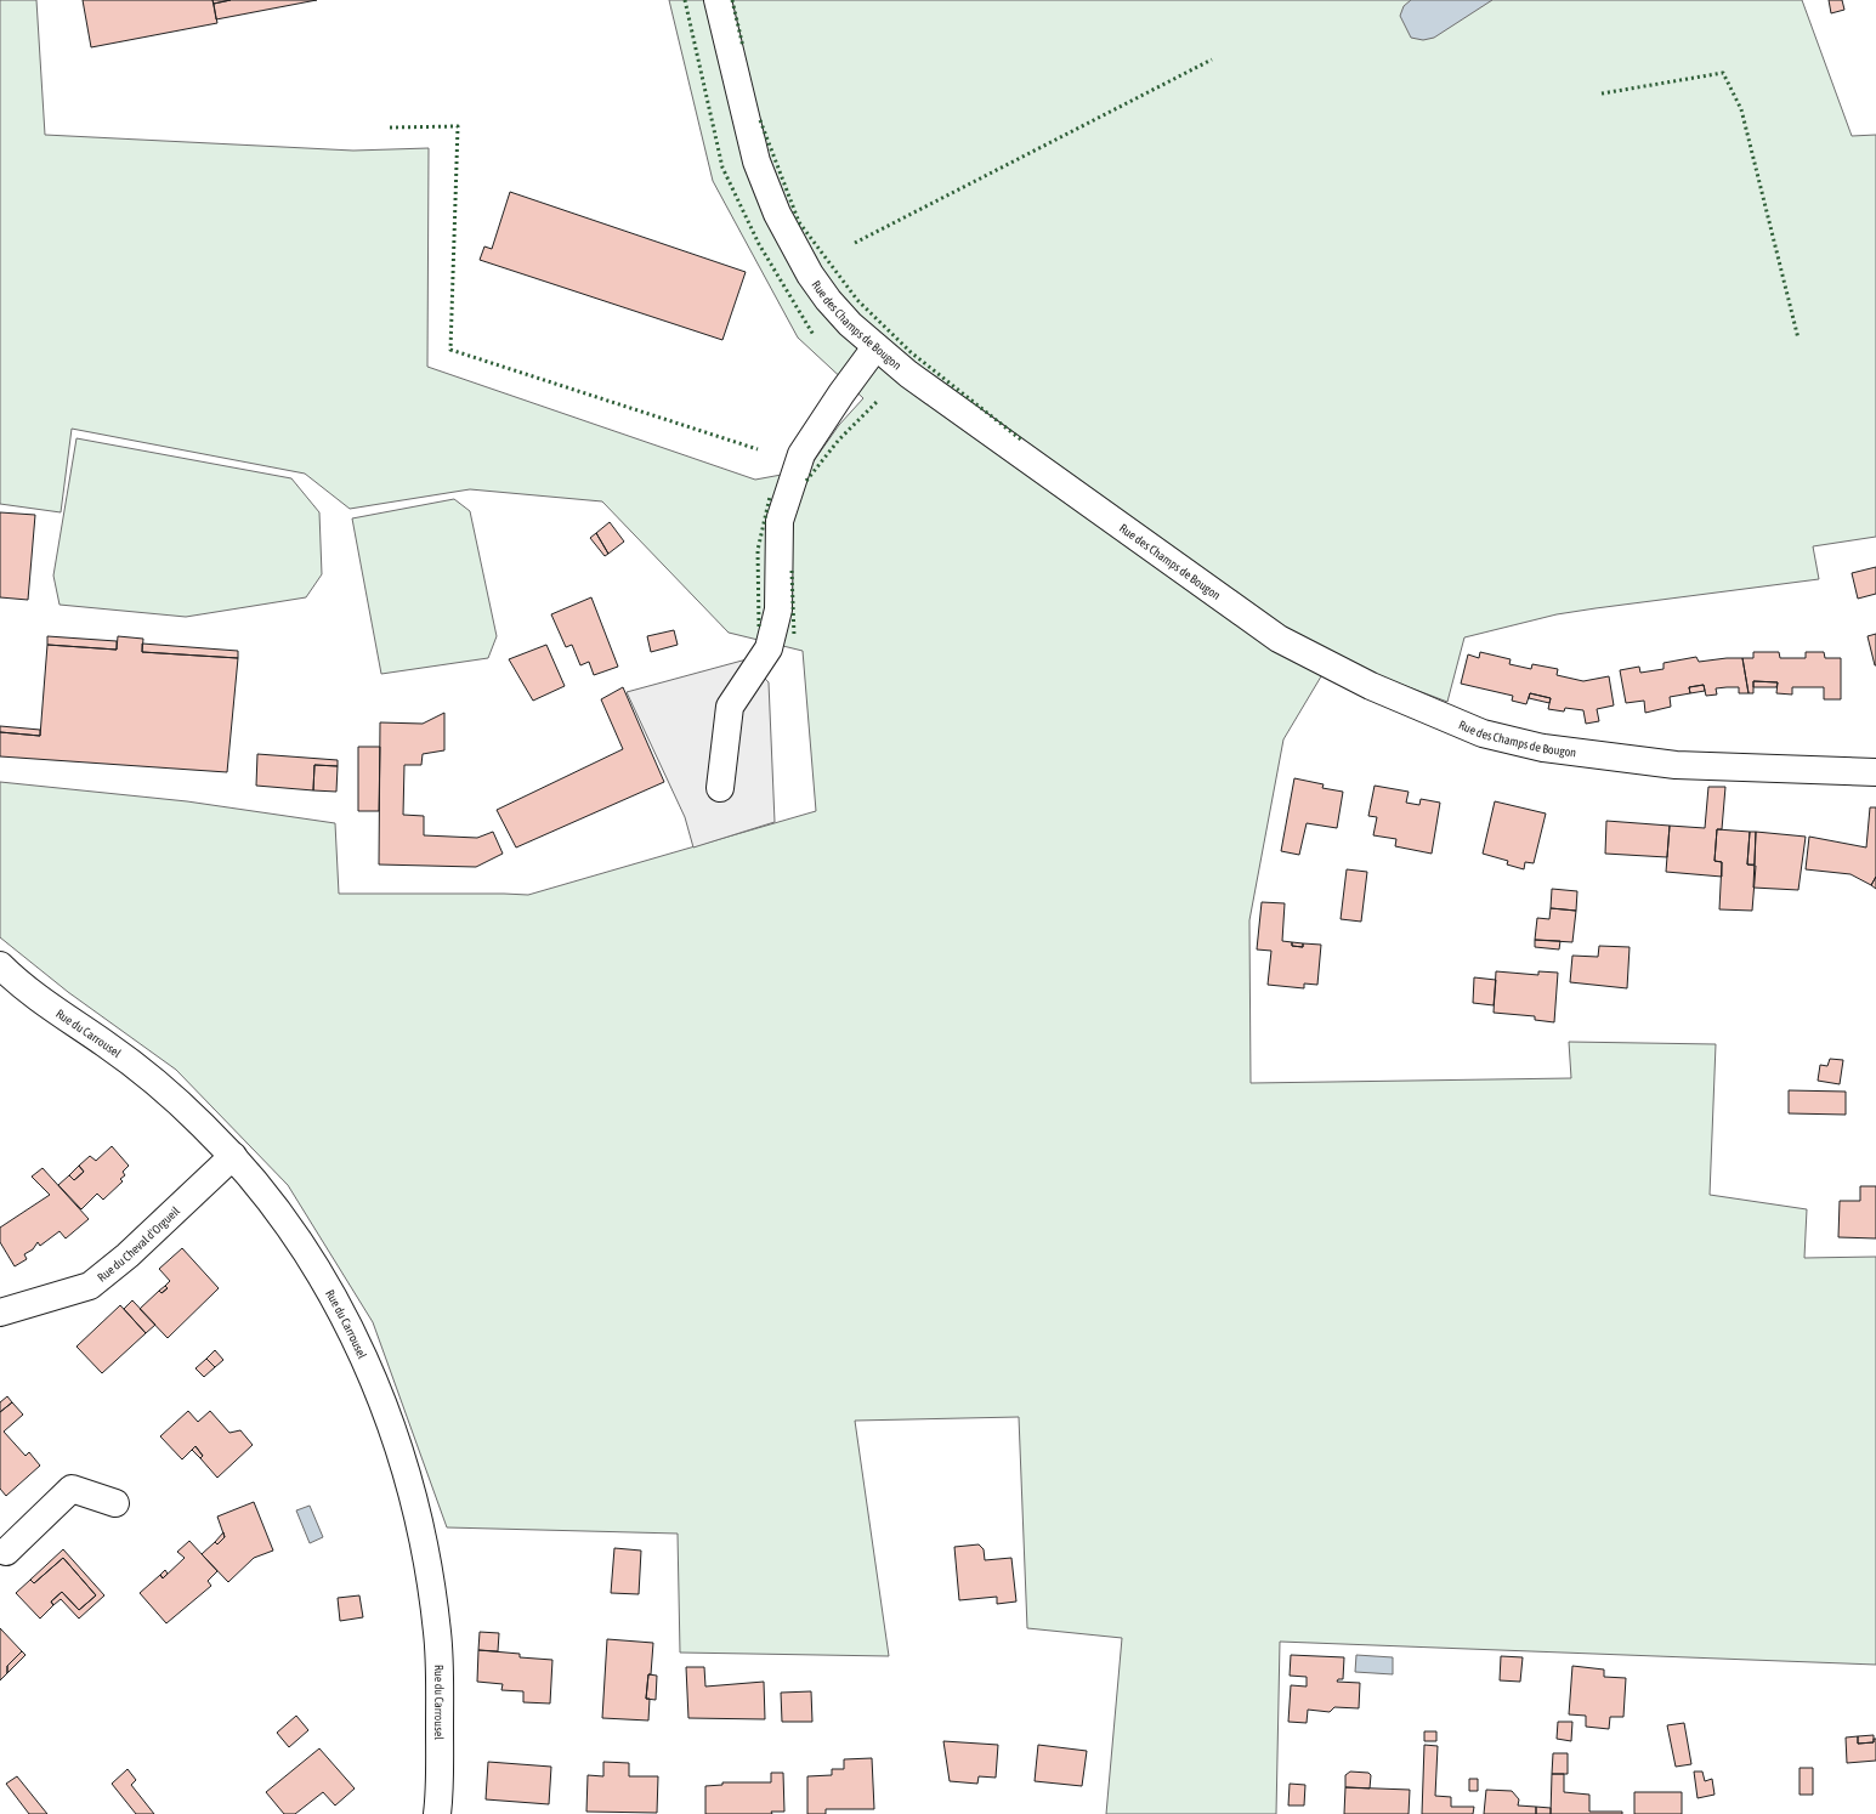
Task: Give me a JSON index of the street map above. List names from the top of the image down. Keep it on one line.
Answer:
{"streets":{"street":["Rue des Champs de Bougon","Rue du Carrousel","Rue du Cheval d'Orgueil"]},"crossings":[["Rue du Carrousel","Rue du Cheval d'Orgueil"]]}
